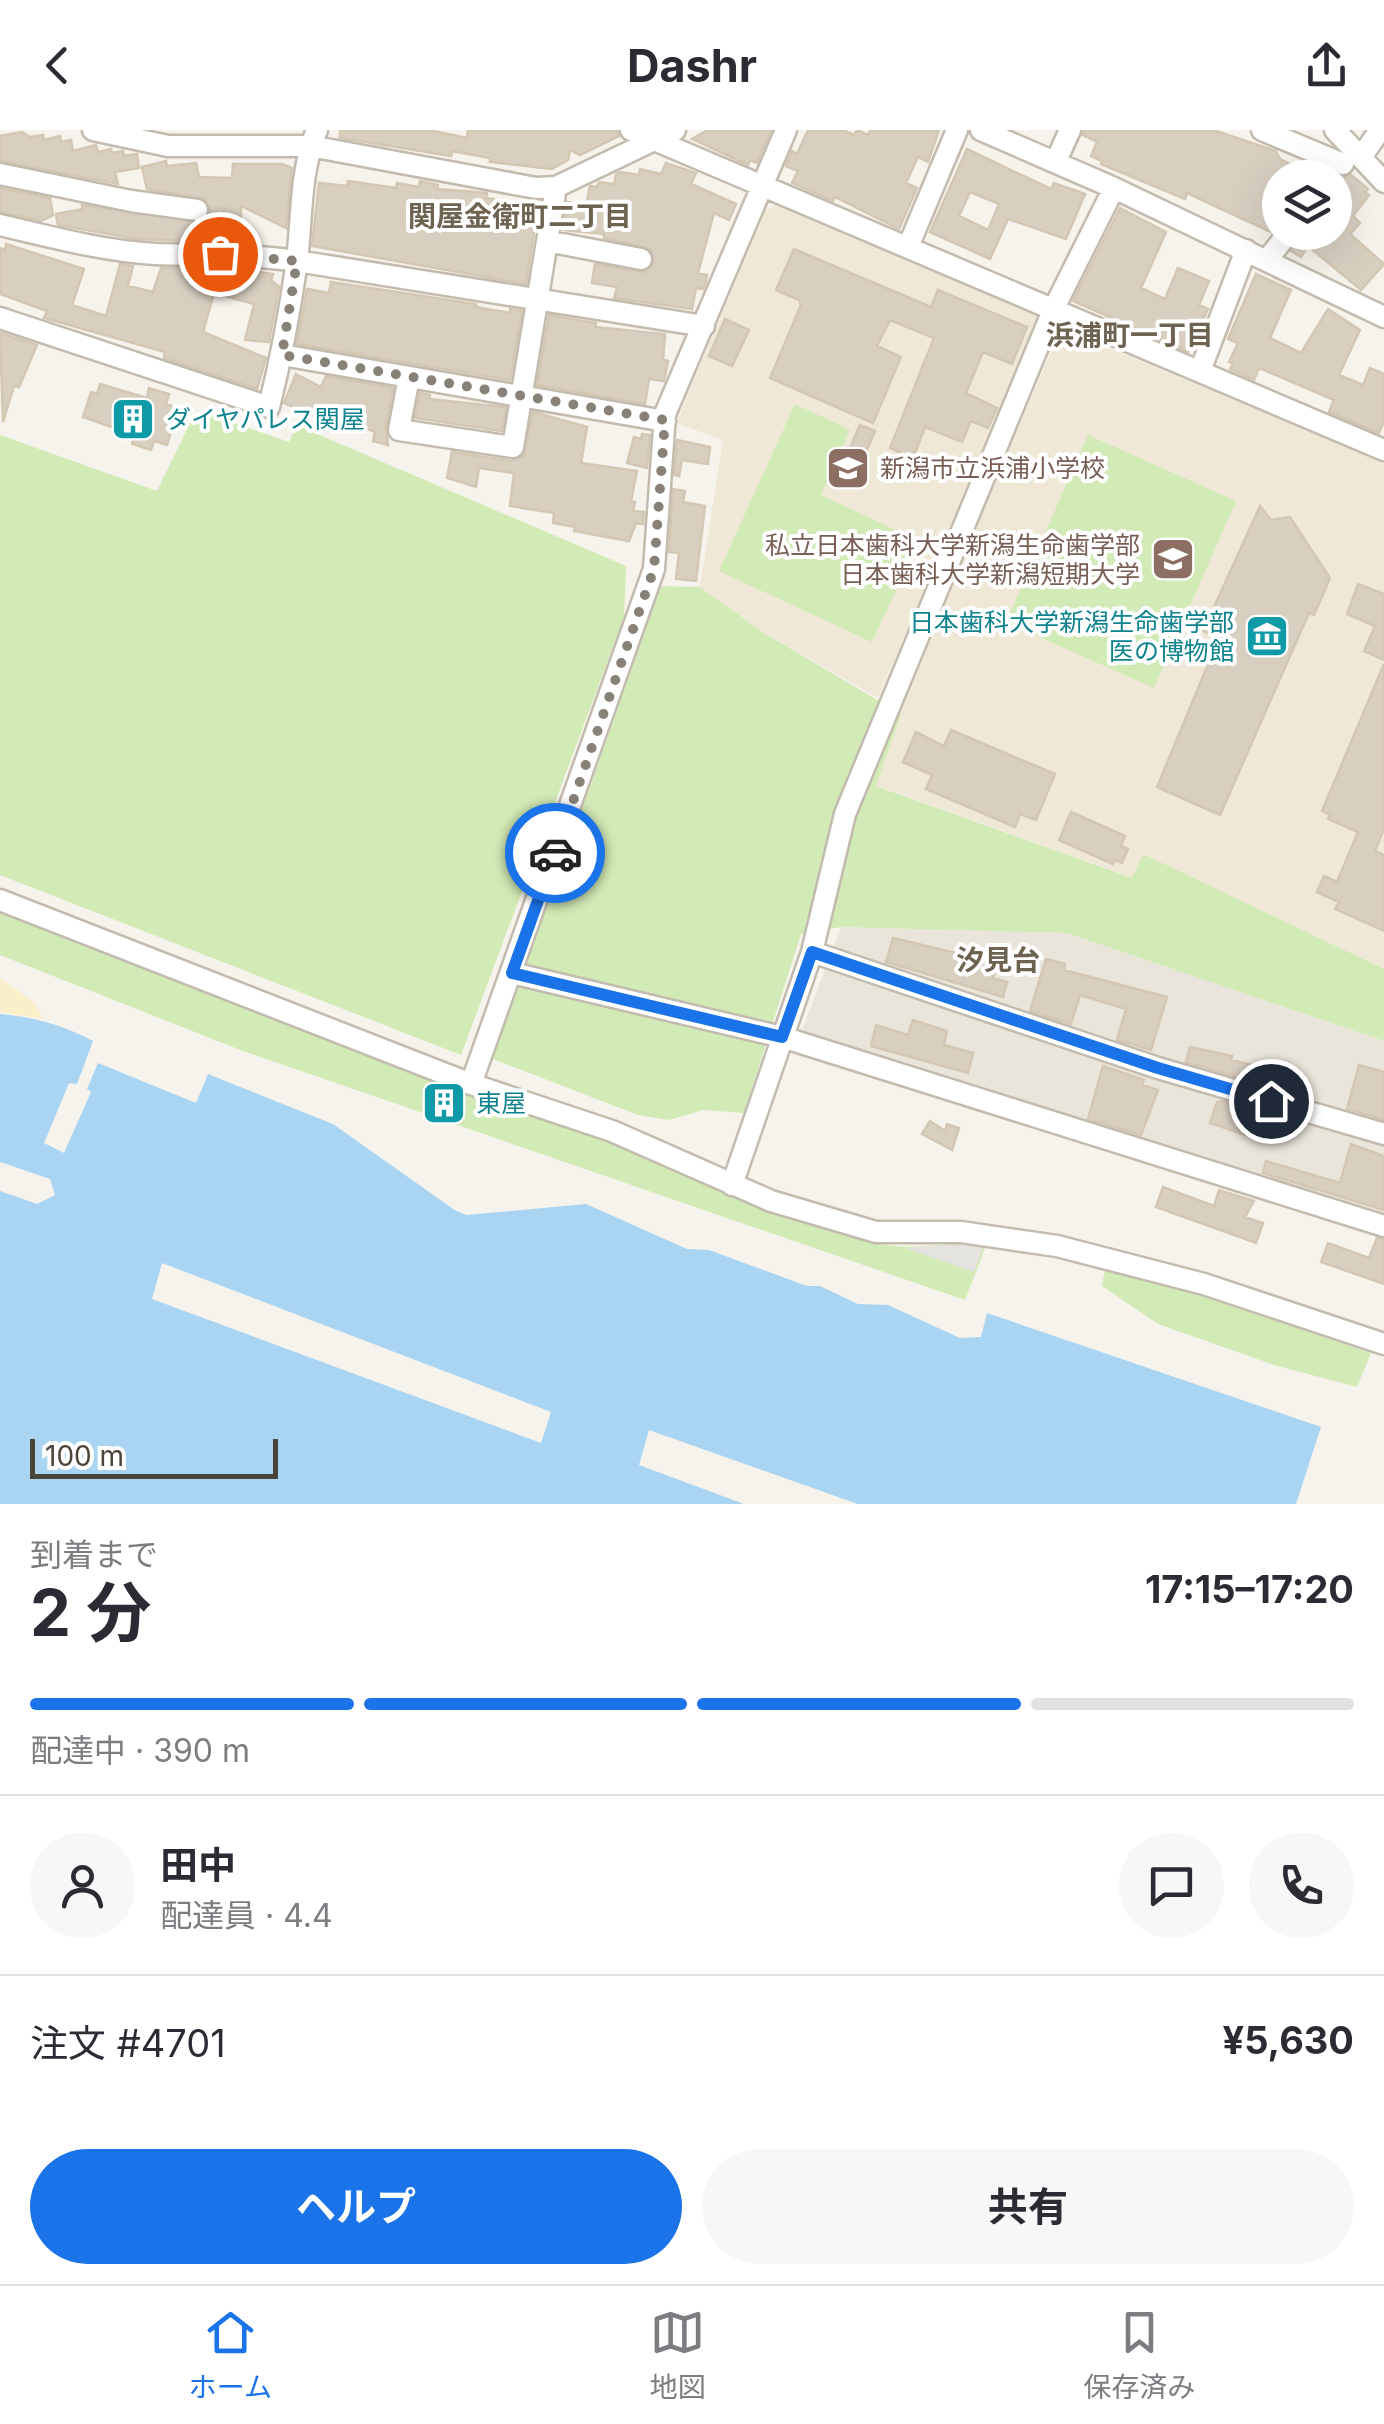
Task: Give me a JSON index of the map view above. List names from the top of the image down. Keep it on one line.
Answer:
{"districts":["関屋金衛町二丁目","浜浦町一丁目","汐見台"],"places":{"building":["ダイヤパレス関屋","東屋"],"school or university":["新潟市立浜浦小学校","私立日本歯科大学新潟生命歯学部 日本歯科大学新潟短期大学"],"museum":["日本歯科大学新潟生命歯学部 医の博物館"]},"scale_bar":"100 m","page":{"header":"Dashr","scale":"100 m","heading":["2 分","到着まで","17:15–17:20"],"panel":["田中","配達員 · 4.4","注文 #4701","¥5,630"],"bar":"配達中 · 390 m","buttons":["ヘルプ","共有"],"tabs":["ホーム","地図","保存済み"]}}
